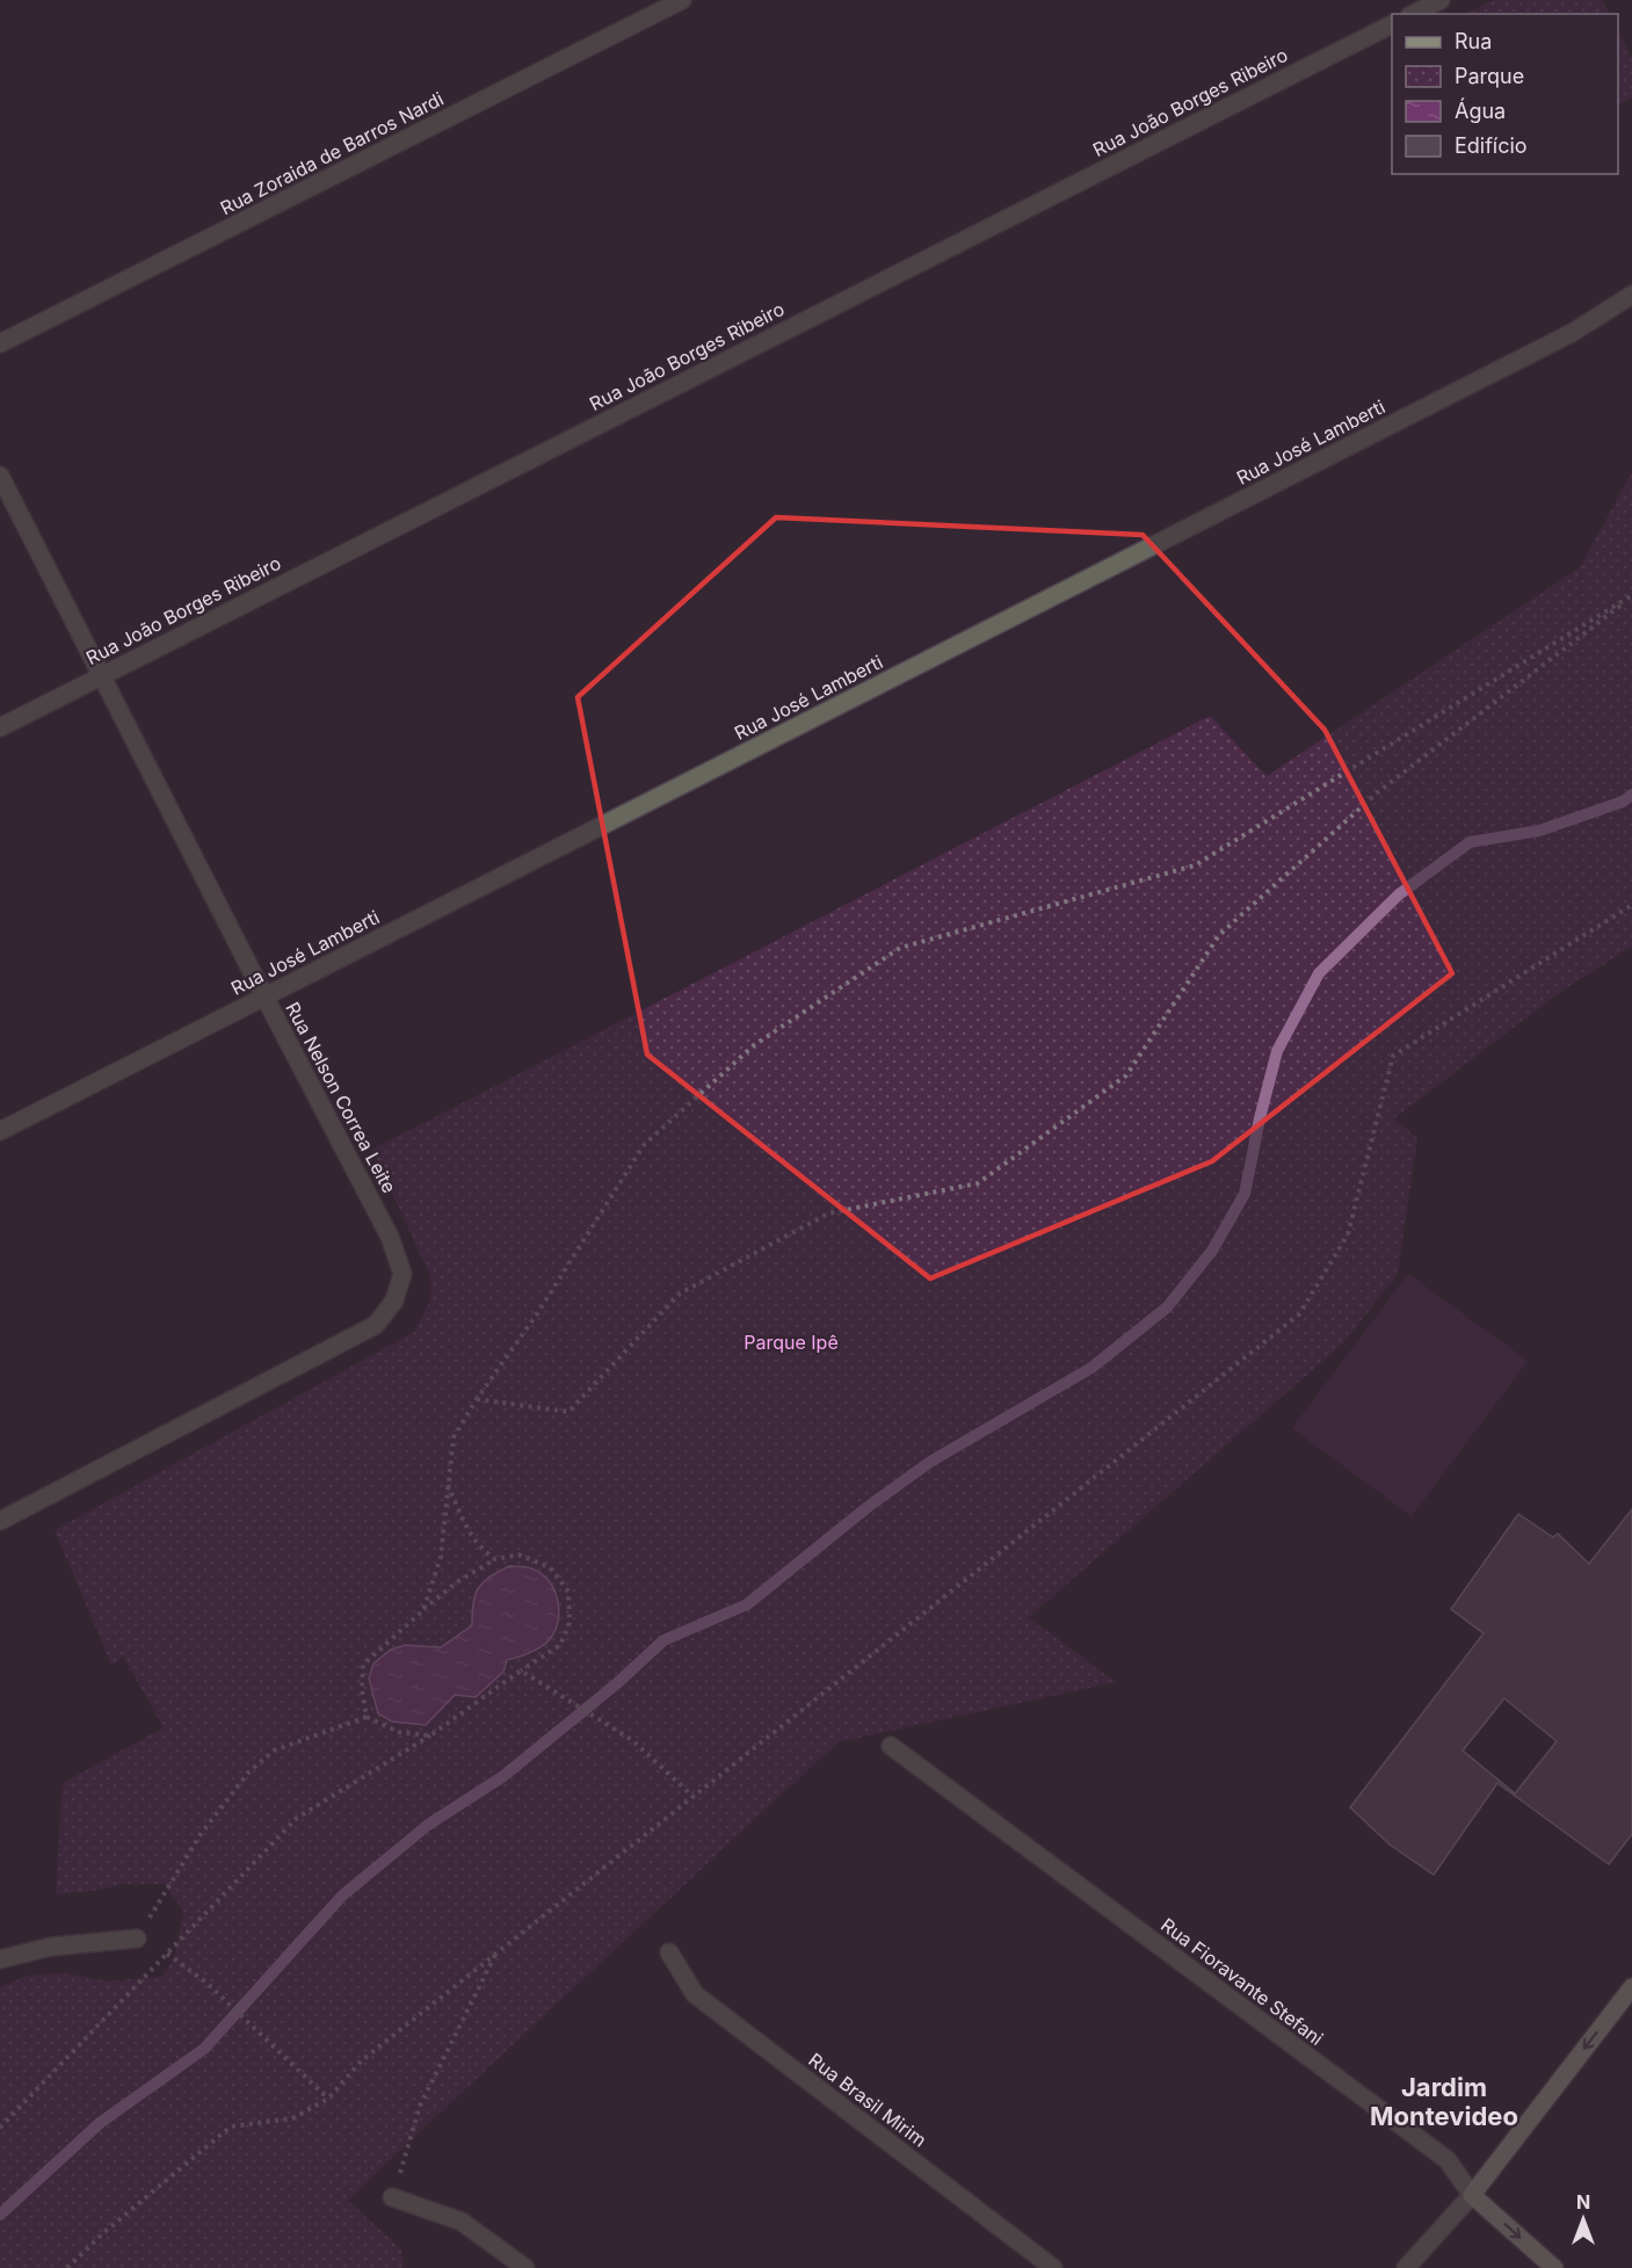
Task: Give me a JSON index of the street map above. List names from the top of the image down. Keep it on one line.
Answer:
{"streets":{"street":["Rua João Borges Ribeiro","Rua Zoraida de Barros Nardi","Rua José Lamberti","Rua Nelson Correa Leite","Rua Fioravante Stefani","Rua Brasil Mirim"]},"crossings":[["Rua João Borges Ribeiro","Rua Nelson Correa Leite"],["Rua José Lamberti","Rua Nelson Correa Leite"]],"districts":["Jardim Montevideo"],"parks":["Parque Ipê"],"legend":["Rua","Parque","Água","Edifício"],"north":"top"}
